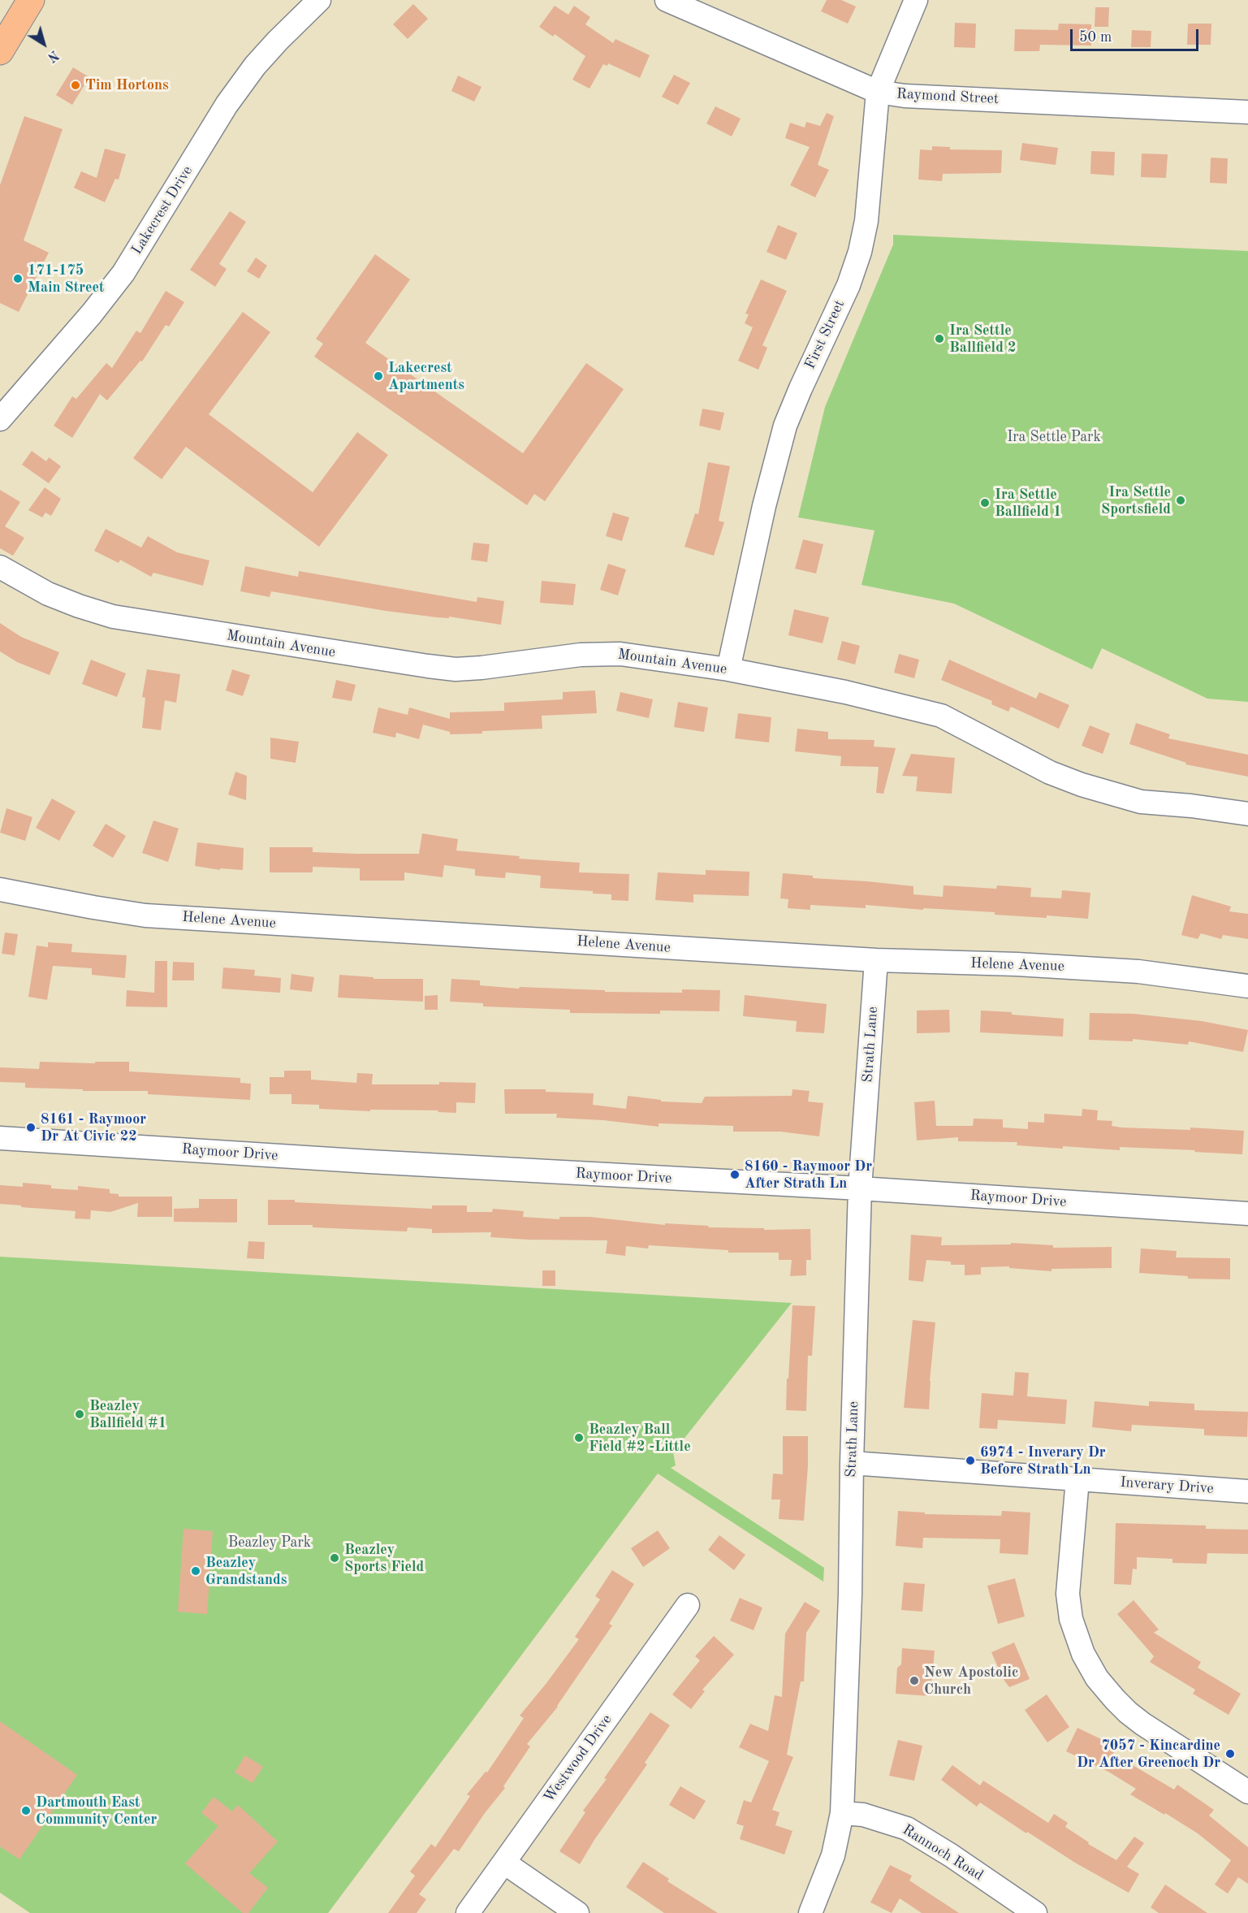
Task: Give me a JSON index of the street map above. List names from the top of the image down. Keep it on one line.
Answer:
{"streets":{"street":["Raymond Street","Lakecrest Drive","First Street","Mountain Avenue","Helene Avenue","Strath Lane","Raymoor Drive","Inverary Drive","Westwood Drive","Rannoch Road"]},"crossings":[["Raymond Street","First Street"],["First Street","Mountain Avenue"],["Helene Avenue","Strath Lane"],["Strath Lane","Raymoor Drive"],["Strath Lane","Inverary Drive"],["Strath Lane","Rannoch Road"]],"parks":["Ira Settle Park","Beazley Park"],"places":["Tim Hortons","171-175 Main Street","Ira Settle Ballfield 2","Lakecrest Apartments","Ira Settle Sportsfield","Ira Settle Ballfield 1","8161 - Raymoor Dr At Civic 22","8160 - Raymoor Dr After Strath Ln","Beazley Ballfield #1","Beazley Ball Field #2 -Little","6974 - Inverary Dr Before Strath Ln","Beazley Sports Field","Beazley Grandstands","New Apostolic Church","7057 - Kincardine Dr After Greenoch Dr","Dartmouth East Community Center"],"scale_bar":"50 m","north":"bottom right"}
